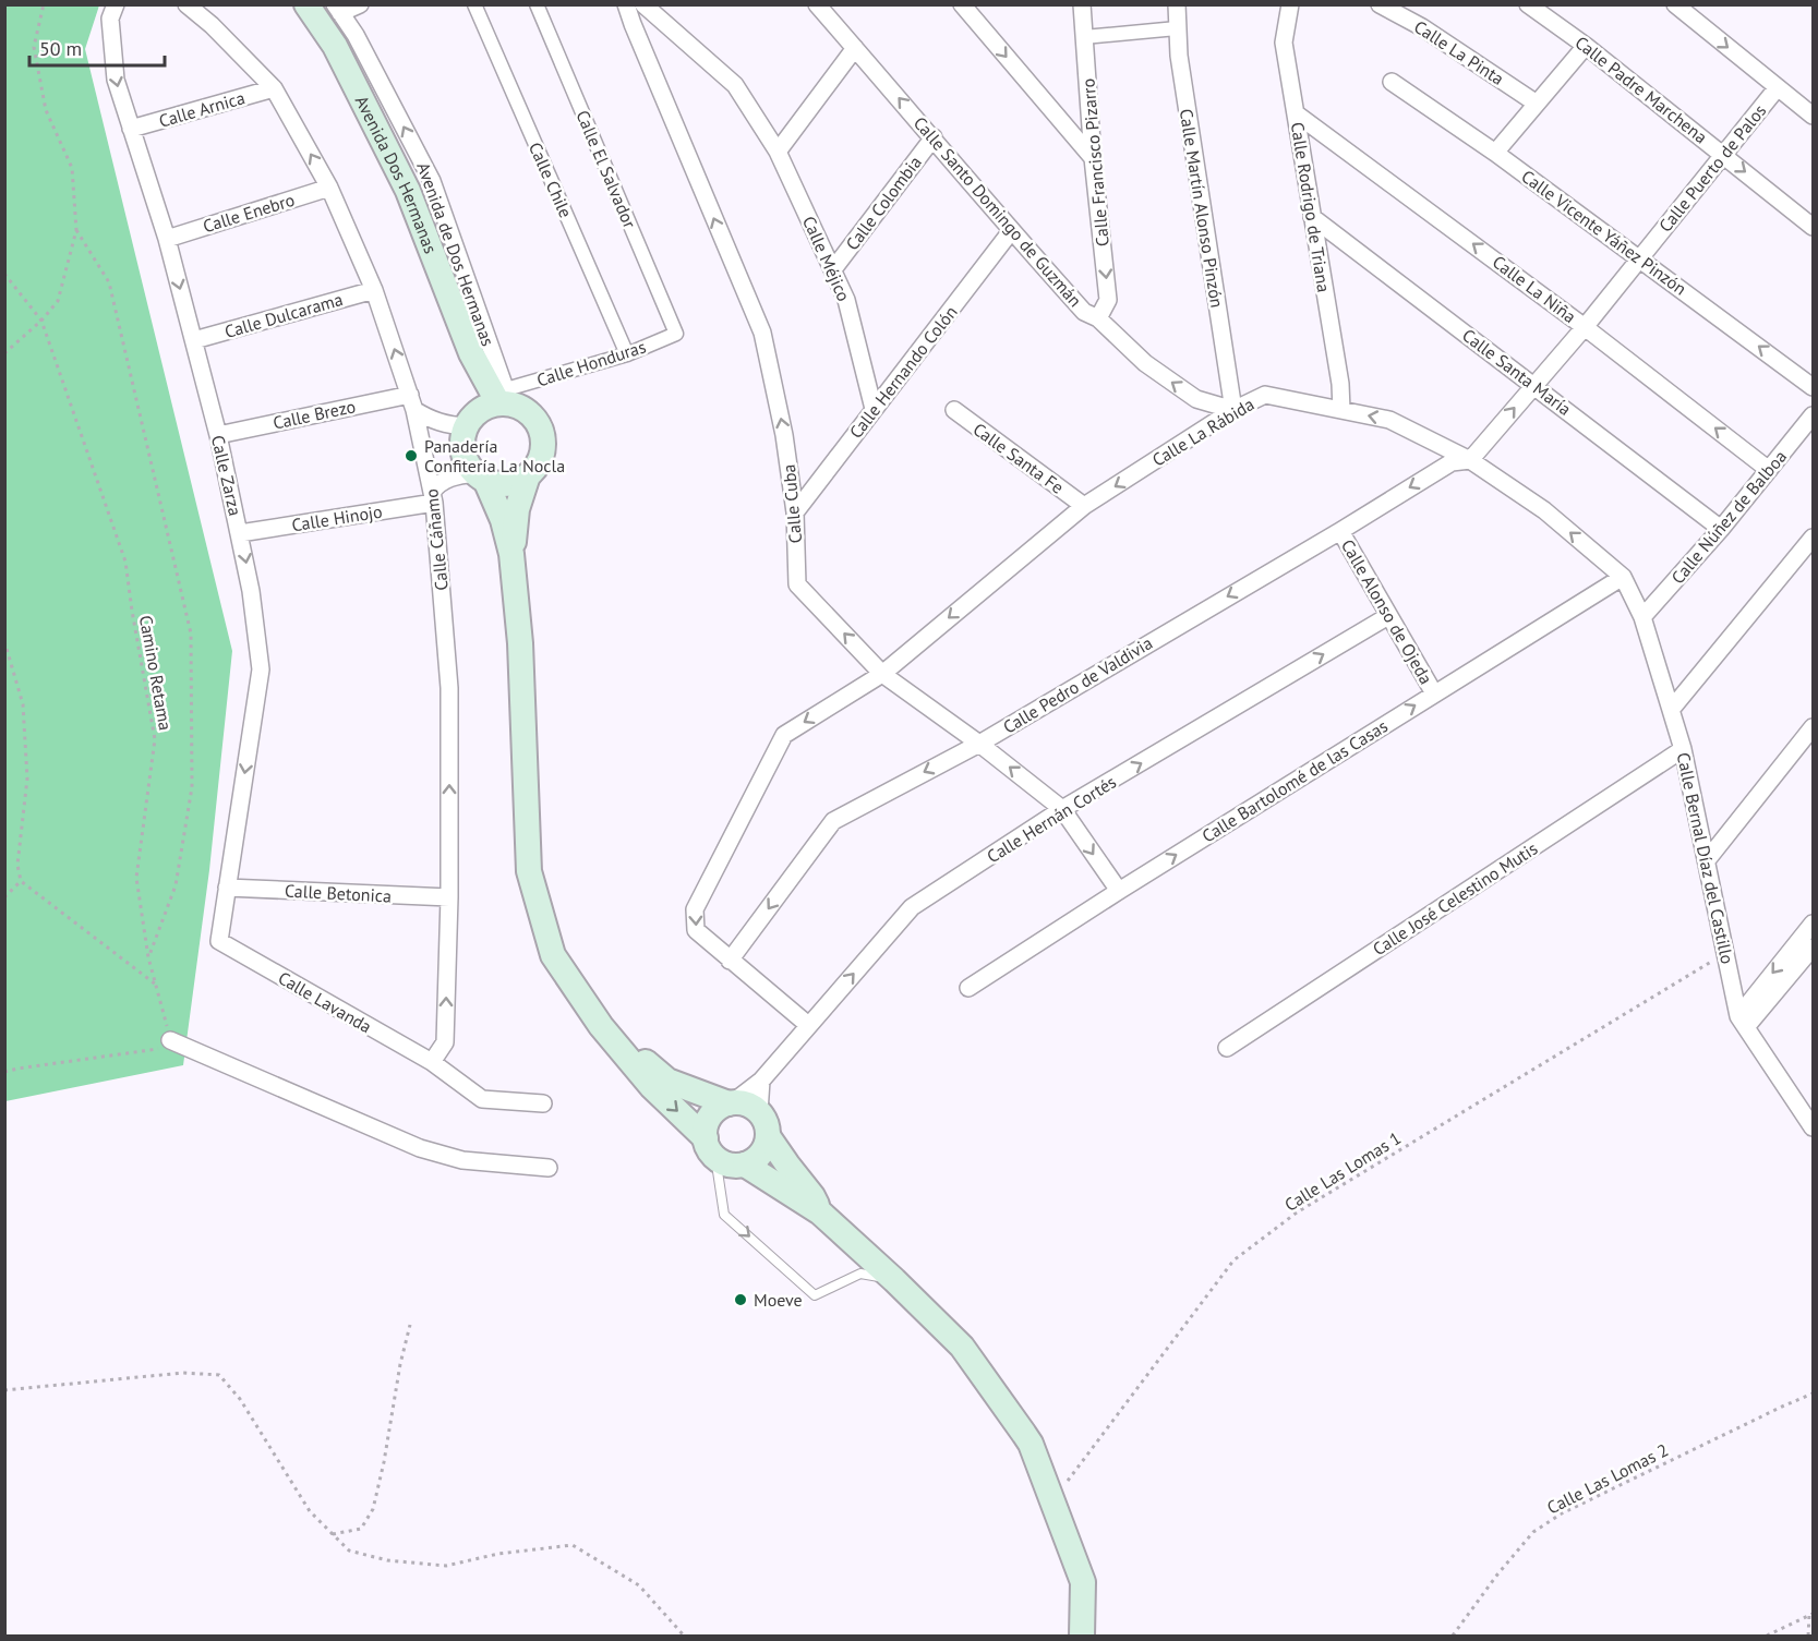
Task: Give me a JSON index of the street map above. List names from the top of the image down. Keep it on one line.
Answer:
{"streets":{"main road":["Avenida Dos Hermanas"],"street":["Calle La Pinta","Calle Padre Marchena","Calle Arnica","Calle Francisco Pizarro","Calle Puerto de Palos","Calle El Salvador","Calle Chile","Calle Colombia","Calle Rodrigo de Triana","Calle Martín Alonso Pinzón","Calle Santo Domingo de Guzmán","Calle Enebro","Calle Vicente Yáñez Pinzón","Avenida de Dos Hermanas","Calle Méjico","Calle La Niña","Calle Dulcarama","Calle Honduras","Calle Hernando Colón","Calle Santa María","Calle Brezo","Calle La Rábida","Calle Santa Fe","Calle Zarza","Calle Cuba","Calle Núñez de Balboa","Calle Hinojo","Calle Cáñamo","Calle Alonso de Ojeda","Calle Pedro de Valdivia","Calle Bartolomé de las Casas","Calle Hernán Cortés","Calle Bernal Díaz del Castillo","Calle Betonica","Calle José Celestino Mutis","Calle Lavanda"],"path":["Camino Retama","Calle Las Lomas 1","Calle Las Lomas 2"]},"crossings":[["Calle Padre Marchena","Calle Puerto de Palos"],["Calle Arnica","Calle Zarza"],["Calle Arnica","Calle Cáñamo"],["Calle Francisco Pizarro","Calle Santo Domingo de Guzmán"],["Calle Puerto de Palos","Calle Vicente Yáñez Pinzón"],["Calle Puerto de Palos","Calle La Niña"],["Calle Puerto de Palos","Calle Santa María"],["Calle Puerto de Palos","Calle La Rábida"],["Calle Puerto de Palos","Calle Pedro de Valdivia"],["Calle El Salvador","Calle Honduras"],["Avenida Dos Hermanas","Avenida de Dos Hermanas"],["Avenida Dos Hermanas","Calle Honduras"],["Calle Chile","Calle Honduras"],["Calle Colombia","Calle Santo Domingo de Guzmán"],["Calle Colombia","Calle Méjico"],["Calle Rodrigo de Triana","Calle La Niña"],["Calle Rodrigo de Triana","Calle Santa María"],["Calle Rodrigo de Triana","Calle La Rábida"],["Calle Martín Alonso Pinzón","Calle Santo Domingo de Guzmán"],["Calle Martín Alonso Pinzón","Calle La Rábida"],["Calle Santo Domingo de Guzmán","Calle Hernando Colón"],["Calle Santo Domingo de Guzmán","Calle La Rábida"],["Calle Enebro","Calle Zarza"],["Calle Enebro","Calle Cáñamo"],["Avenida de Dos Hermanas","Calle Honduras"],["Calle Méjico","Calle Hernando Colón"],["Calle La Niña","Calle Núñez de Balboa"],["Calle Dulcarama","Calle Zarza"],["Calle Dulcarama","Calle Cáñamo"],["Calle Hernando Colón","Calle Cuba"],["Calle Santa María","Calle Núñez de Balboa"],["Calle Brezo","Calle Zarza"],["Calle Brezo","Calle Cáñamo"],["Calle La Rábida","Calle Santa Fe"],["Calle La Rábida","Calle Cuba"],["Calle La Rábida","Calle Pedro de Valdivia"],["Calle La Rábida","Calle Bartolomé de las Casas"],["Calle La Rábida","Calle Hernán Cortés"],["Calle La Rábida","Calle Bernal Díaz del Castillo"],["Calle Zarza","Calle Hinojo"],["Calle Zarza","Calle Betonica"],["Calle Zarza","Calle Lavanda"],["Calle Cuba","Calle Pedro de Valdivia"],["Calle Cuba","Calle Bartolomé de las Casas"],["Calle Cuba","Calle Hernán Cortés"],["Calle Núñez de Balboa","Calle Bernal Díaz del Castillo"],["Calle Hinojo","Calle Cáñamo"],["Calle Cáñamo","Calle Betonica"],["Calle Cáñamo","Calle Lavanda"],["Calle Alonso de Ojeda","Calle Pedro de Valdivia"],["Calle Alonso de Ojeda","Calle Bartolomé de las Casas"],["Calle Alonso de Ojeda","Calle Hernán Cortés"],["Calle Bartolomé de las Casas","Calle Bernal Díaz del Castillo"],["Calle Bernal Díaz del Castillo","Calle José Celestino Mutis"],["Calle Bernal Díaz del Castillo","Calle Las Lomas 1"]],"one_way":["Calle Francisco Pizarro","Calle Santo Domingo de Guzmán","Calle Vicente Yáñez Pinzón","Avenida de Dos Hermanas","Calle La Niña","Calle Zarza","Calle Cáñamo","Calle Pedro de Valdivia","Calle Bartolomé de las Casas","Calle Hernán Cortés"],"places":["Panadería Confitería La Nocla","Moeve"],"scale_bar":"50 m"}
